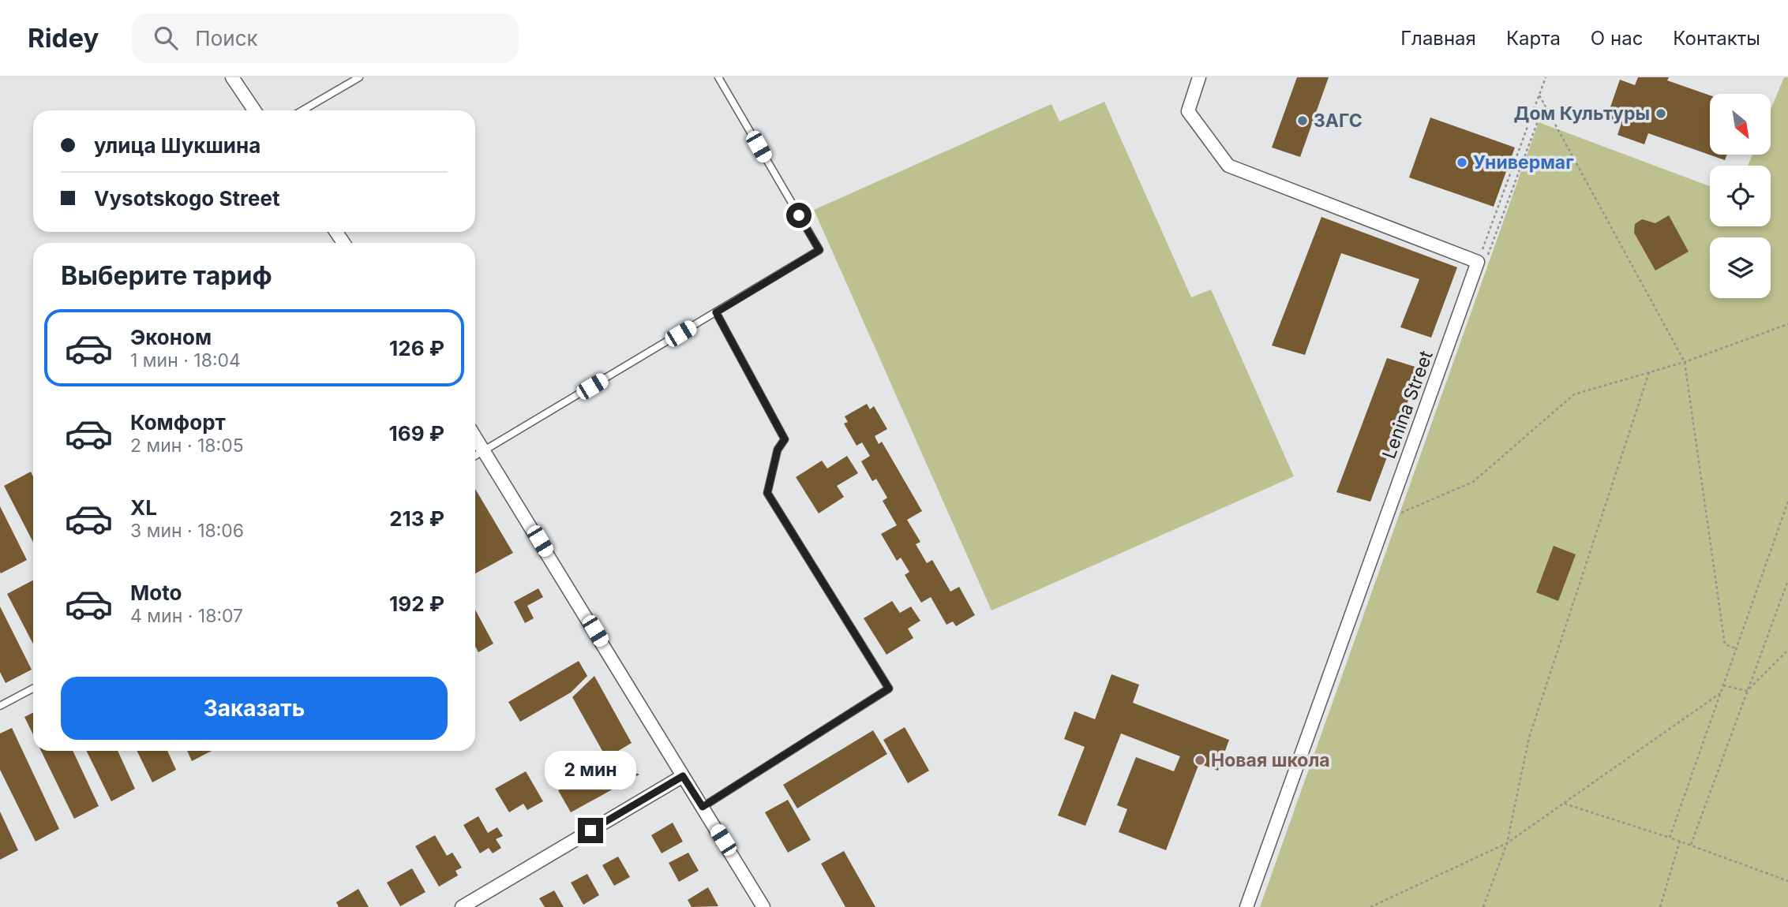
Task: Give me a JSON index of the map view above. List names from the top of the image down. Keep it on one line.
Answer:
{"streets":{"street":["Lenina Street"]},"places":["Дом Культуры","ЗАГС","Универмаг","Новая школа"],"north":"bottom right","page":{"header":"Ridey","search":"Поиск","nav":["Главная","Карта","О нас","Контакты"],"banner":["улица Шукшина","Vysotskogo Street"],"heading":"Выберите тариф","list":[{"name":"Эконом","note":"1 мин · 18:04","value":"126 ₽"},{"name":"Комфорт","note":"2 мин · 18:05","value":"169 ₽"},{"name":"XL","note":"3 мин · 18:06","value":"213 ₽"},{"name":"Moto","note":"4 мин · 18:07","value":"192 ₽"}],"buttons":"Заказать","bubble":"2 мин"}}
